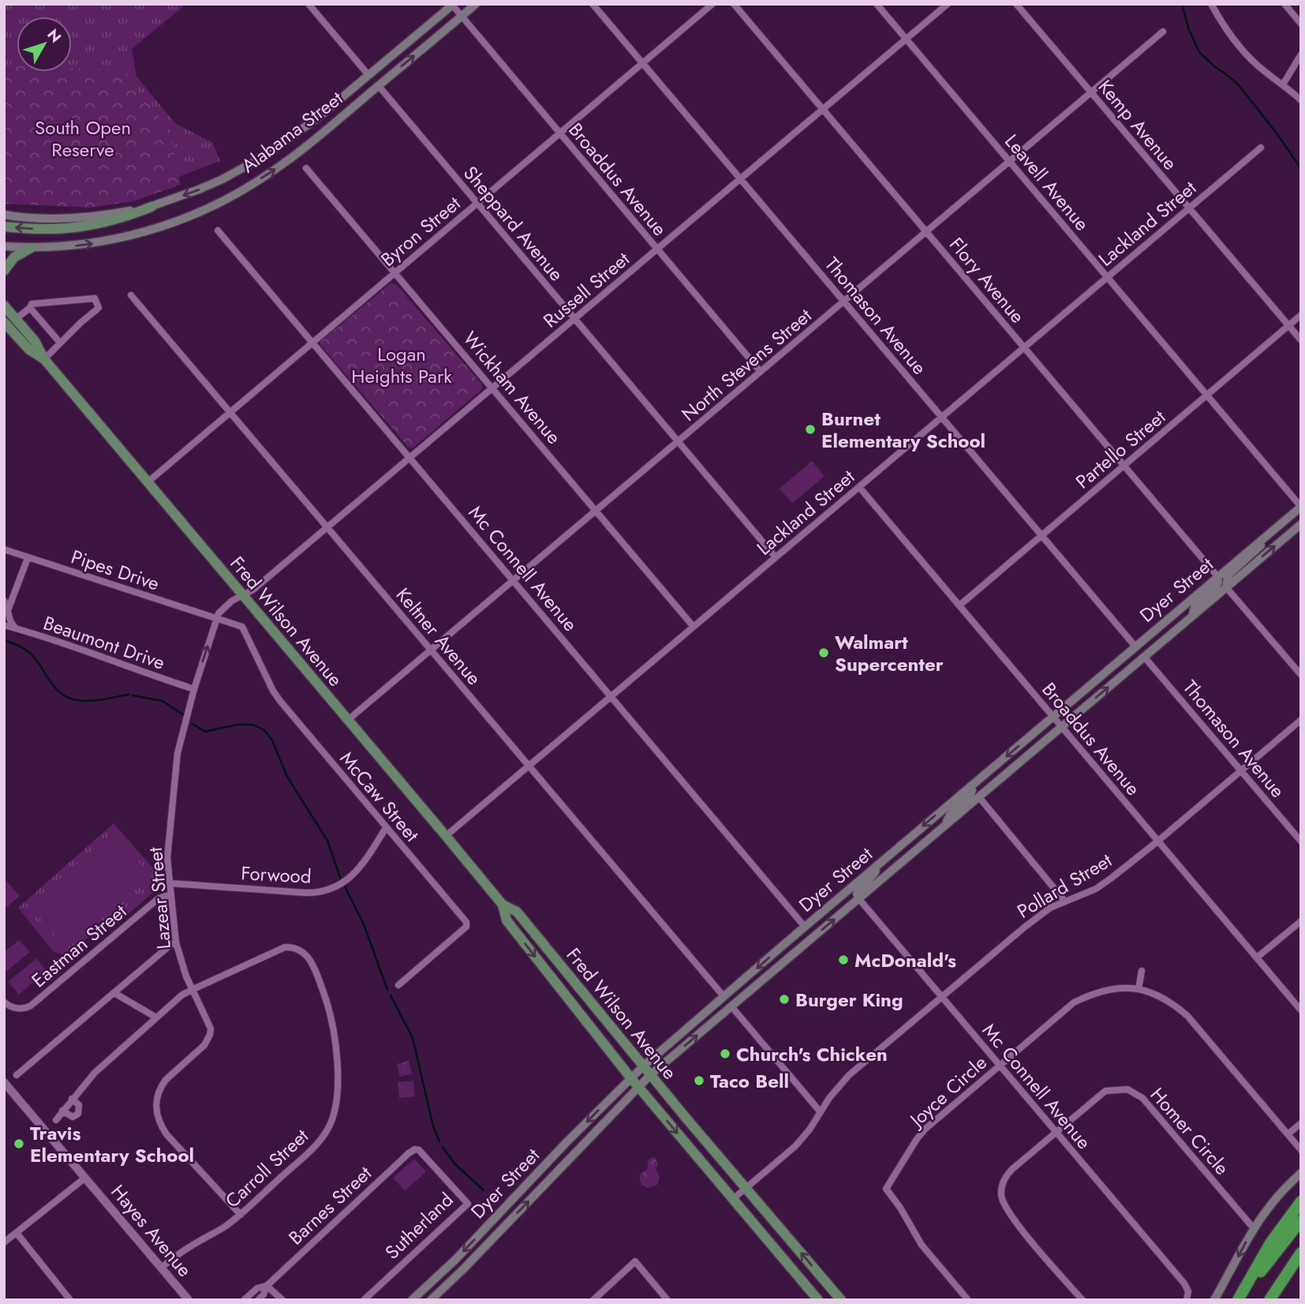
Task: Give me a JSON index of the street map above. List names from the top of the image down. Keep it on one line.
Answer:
{"streets":{"main road":["Alabama Street","Dyer Street","Fred Wilson Avenue"],"street":["Kemp Avenue","Broaddus Avenue","Leavell Avenue","Sheppard Avenue","Lackland Street","Byron Street","Flory Avenue","Russell Street","Thomason Avenue","North Stevens Street","Wickham Avenue","Partello Street","Mc Connell Avenue","Pipes Drive","Keltner Avenue","Beaumont Drive","McCaw Street","Forwood","Pollard Street","Lazear Street","Eastman Street","Joyce Circle","Homer Circle","Carroll Street","Barnes Street","Sutherland","Hayes Avenue"]},"crossings":[["Kemp Avenue","Lackland Street"],["Kemp Avenue","North Stevens Street"],["Kemp Avenue","Partello Street"],["Alabama Street","Broaddus Avenue"],["Alabama Street","Sheppard Avenue"],["Broaddus Avenue","Lackland Street"],["Broaddus Avenue","Byron Street"],["Broaddus Avenue","Russell Street"],["Broaddus Avenue","North Stevens Street"],["Broaddus Avenue","Partello Street"],["Broaddus Avenue","Dyer Street"],["Broaddus Avenue","Pollard Street"],["Leavell Avenue","Lackland Street"],["Leavell Avenue","Russell Street"],["Leavell Avenue","North Stevens Street"],["Leavell Avenue","Partello Street"],["Leavell Avenue","Dyer Street"],["Sheppard Avenue","Lackland Street"],["Sheppard Avenue","Byron Street"],["Sheppard Avenue","Russell Street"],["Sheppard Avenue","North Stevens Street"],["Lackland Street","Flory Avenue"],["Lackland Street","Thomason Avenue"],["Lackland Street","Wickham Avenue"],["Lackland Street","Mc Connell Avenue"],["Lackland Street","Fred Wilson Avenue"],["Lackland Street","Keltner Avenue"],["Byron Street","Thomason Avenue"],["Byron Street","Wickham Avenue"],["Byron Street","Mc Connell Avenue"],["Byron Street","Fred Wilson Avenue"],["Byron Street","Keltner Avenue"],["Flory Avenue","Russell Street"],["Flory Avenue","North Stevens Street"],["Flory Avenue","Partello Street"],["Flory Avenue","Dyer Street"],["Russell Street","Thomason Avenue"],["Russell Street","Wickham Avenue"],["Russell Street","Mc Connell Avenue"],["Russell Street","Pipes Drive"],["Russell Street","Fred Wilson Avenue"],["Russell Street","Keltner Avenue"],["Russell Street","McCaw Street"],["Russell Street","Lazear Street"],["Thomason Avenue","North Stevens Street"],["Thomason Avenue","Partello Street"],["Thomason Avenue","Dyer Street"],["Thomason Avenue","Pollard Street"],["North Stevens Street","Wickham Avenue"],["North Stevens Street","Mc Connell Avenue"],["North Stevens Street","Fred Wilson Avenue"],["North Stevens Street","Keltner Avenue"],["Mc Connell Avenue","Dyer Street"],["Mc Connell Avenue","Pollard Street"],["Mc Connell Avenue","Joyce Circle"],["Mc Connell Avenue","Homer Circle"],["Pipes Drive","McCaw Street"],["Pipes Drive","Lazear Street"],["Dyer Street","Fred Wilson Avenue"],["Dyer Street","Keltner Avenue"],["Fred Wilson Avenue","Pollard Street"],["Beaumont Drive","Lazear Street"],["McCaw Street","Forwood"],["McCaw Street","Lazear Street"],["Forwood","Lazear Street"],["Lazear Street","Eastman Street"],["Lazear Street","Carroll Street"],["Carroll Street","Hayes Avenue"],["Barnes Street","Sutherland"]],"parks":["South Open Reserve","Logan Heights Park"],"places":["Burnet Elementary School","Walmart Supercenter","McDonald's","Burger King","Church's Chicken","Taco Bell","Travis Elementary School"],"north":"top right"}
